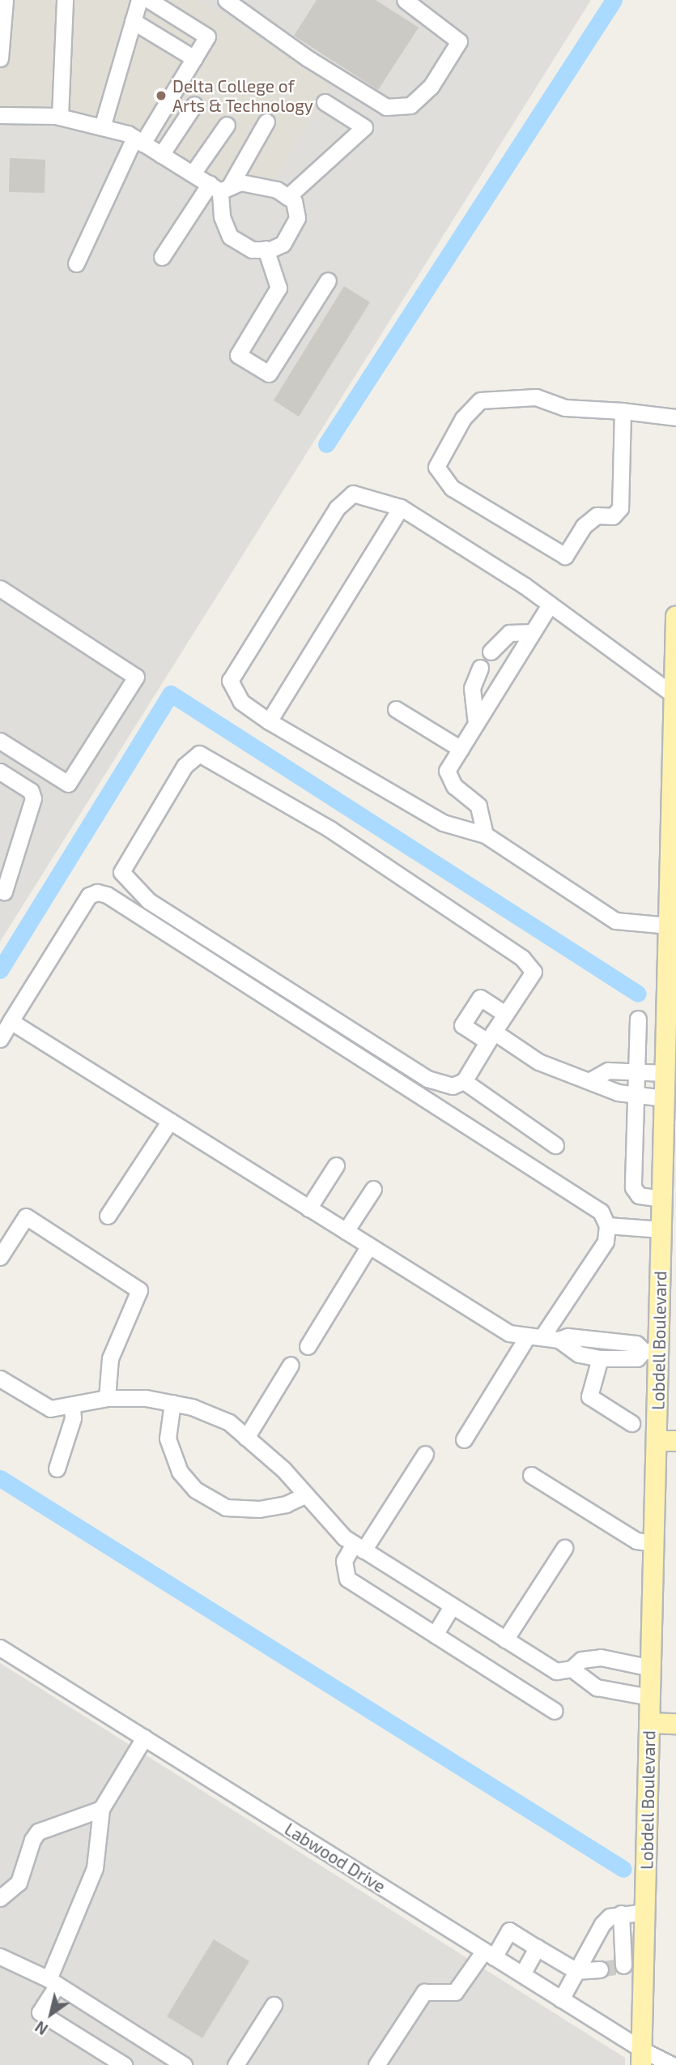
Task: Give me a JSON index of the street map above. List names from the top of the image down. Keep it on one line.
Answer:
{"streets":{"main road":["Lobdell Boulevard"],"street":["Labwood Drive"]},"crossings":[["Lobdell Boulevard","Labwood Drive"]],"places":["Delta College of Arts & Technology"],"north":"bottom left"}
